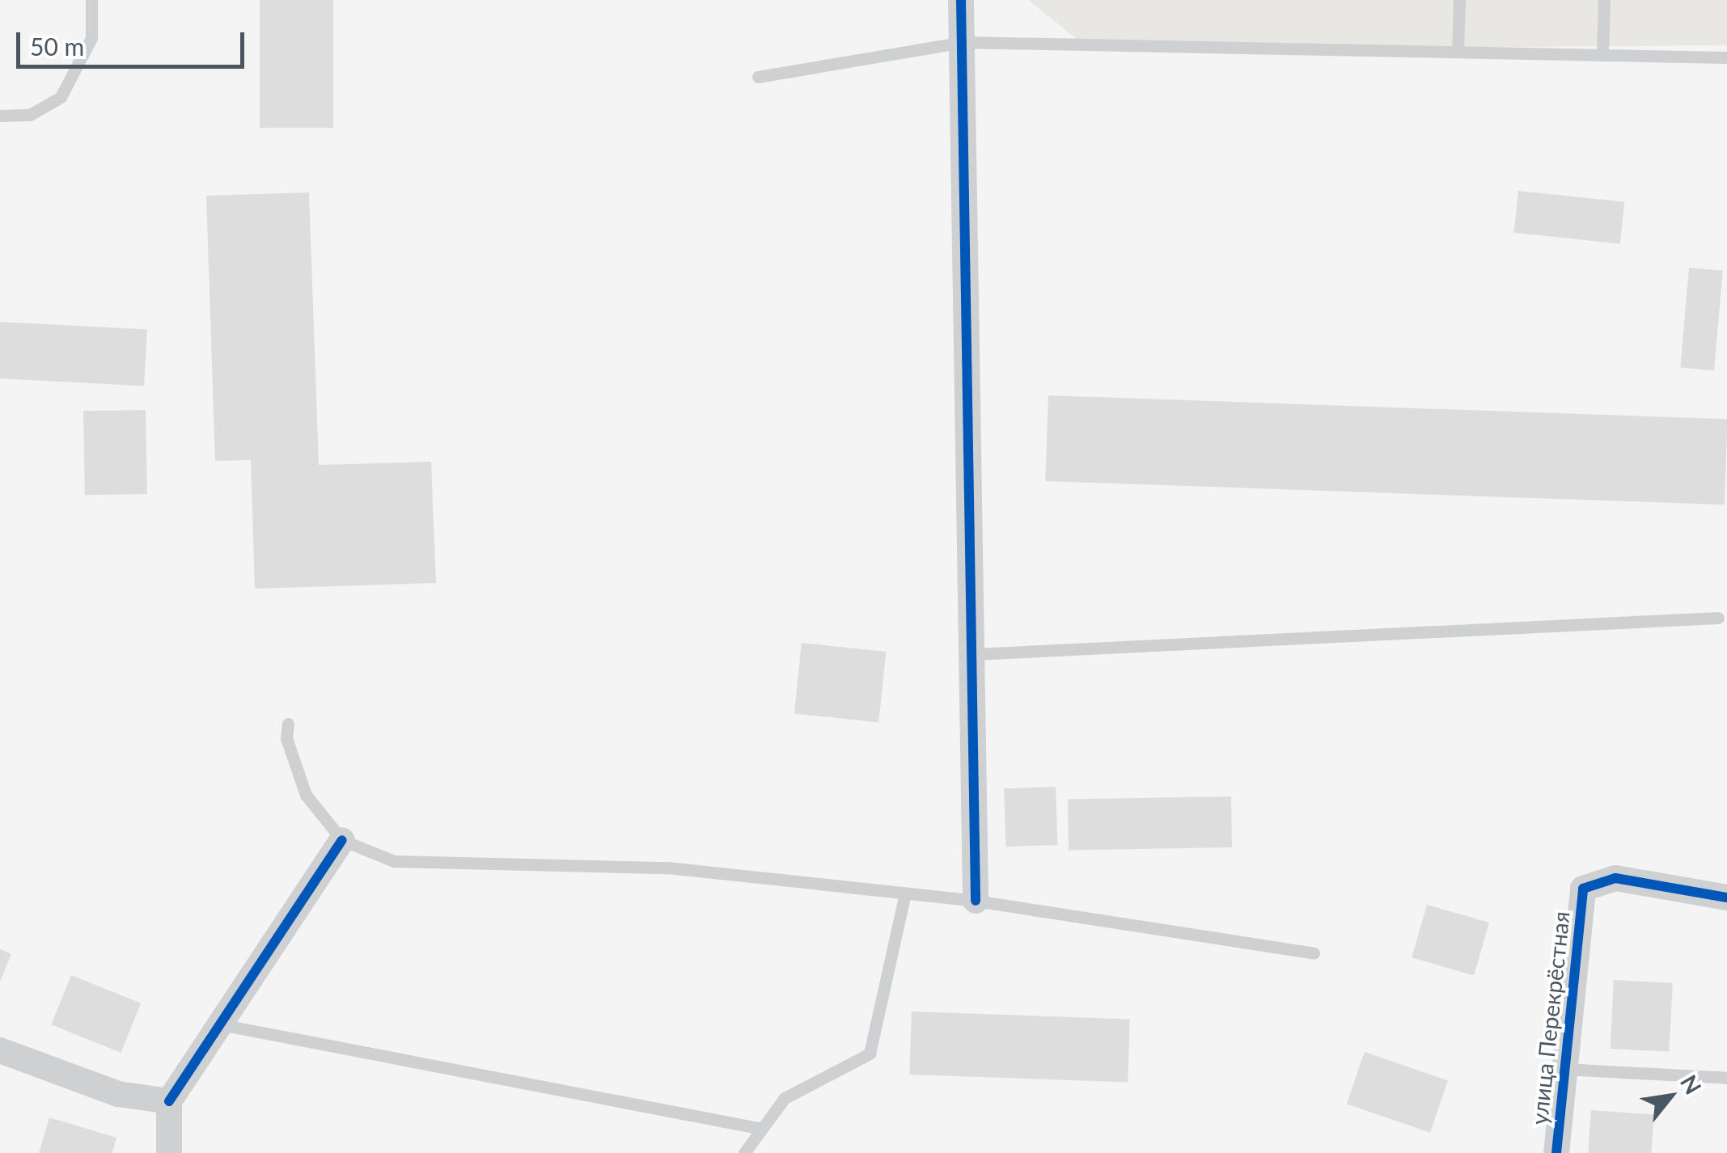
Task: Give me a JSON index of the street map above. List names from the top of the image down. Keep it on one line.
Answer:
{"streets":{"street":["улица Перекрёстная"]},"scale_bar":"50 m","north":"top right"}
